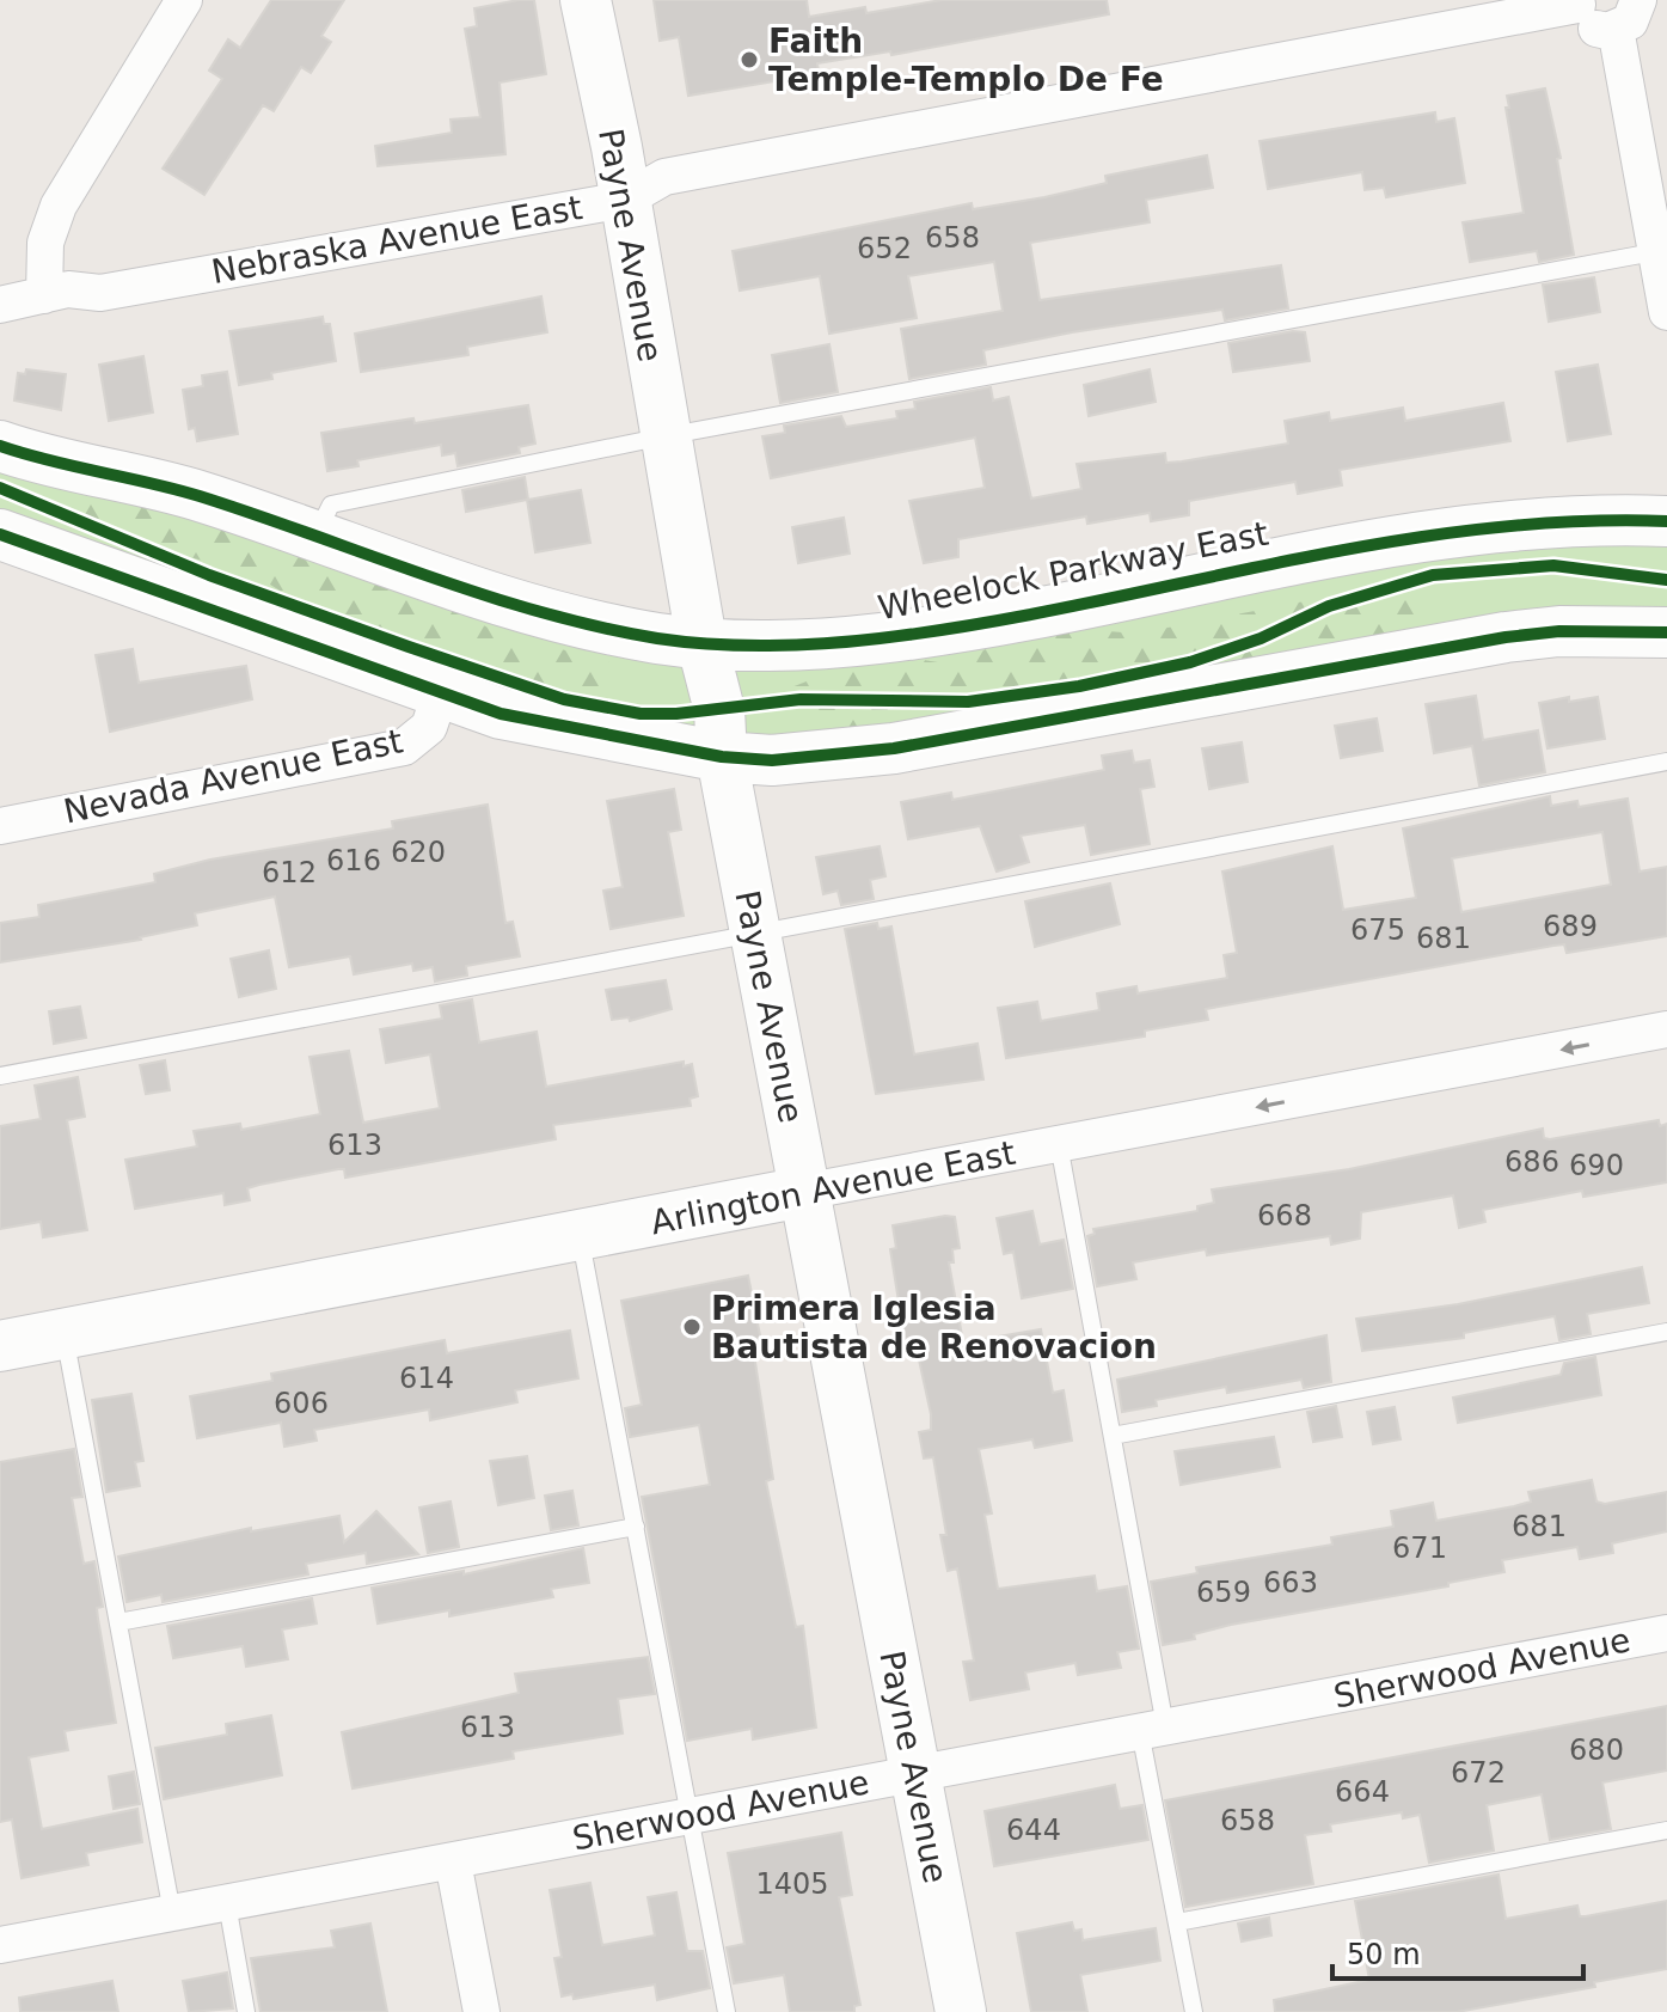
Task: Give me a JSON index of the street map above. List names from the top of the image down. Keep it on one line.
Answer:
{"streets":{"street":["Nebraska Avenue East","Payne Avenue","Wheelock Parkway East","Nevada Avenue East","Arlington Avenue East","Sherwood Avenue"]},"crossings":[["Nebraska Avenue East","Payne Avenue"],["Payne Avenue","Wheelock Parkway East"],["Payne Avenue","Arlington Avenue East"],["Payne Avenue","Sherwood Avenue"]],"one_way":["Arlington Avenue East"],"places":["Faith Temple-Templo De Fe","Primera Iglesia Bautista de Renovacion"],"house_numbers":["658","652","620","616","612","689","675","681","613","686","690","668","614","606","681","671","663","659","613","680","672","664","658","644","1405"],"scale_bar":"50 m"}
